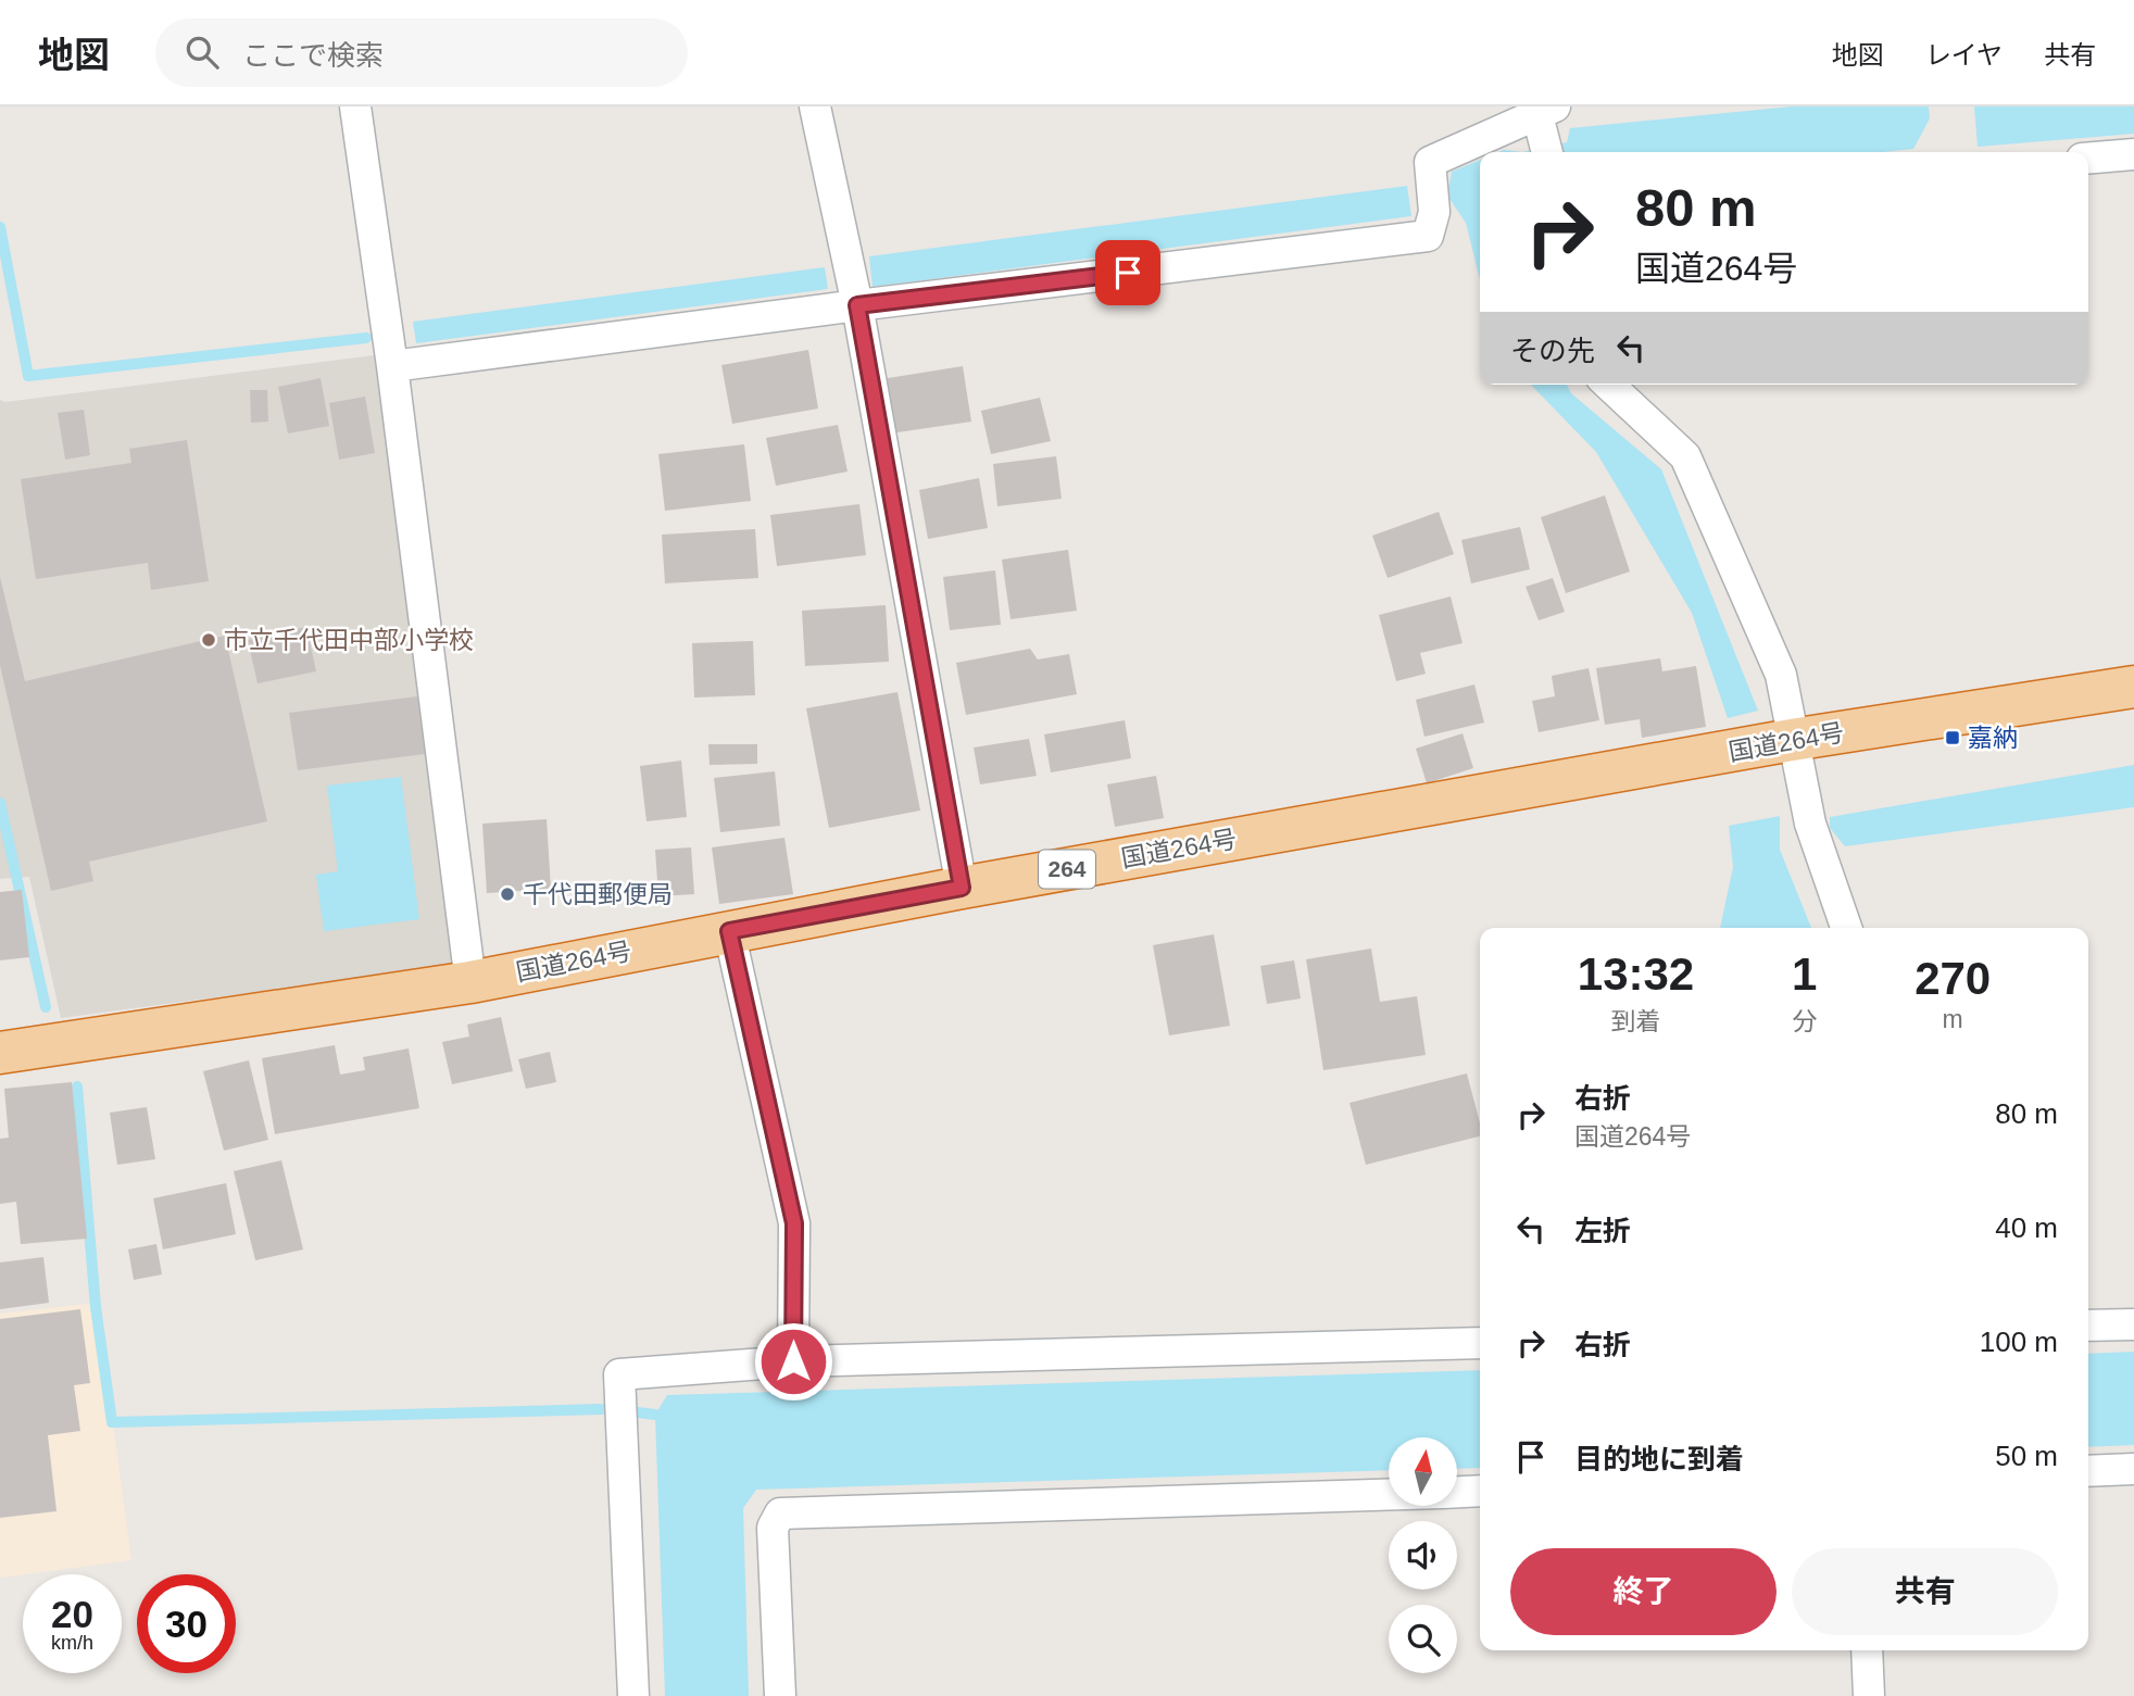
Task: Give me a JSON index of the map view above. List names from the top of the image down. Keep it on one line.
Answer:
{"streets":{"highway":["国道264号","264"]},"places":{"other":["市立千代田中部小学校","千代田郵便局"],"transit":["嘉納"]},"north":"top","page":{"header":"地図","search":"ここで検索","nav":["地図","レイヤ","共有"],"turn":["80 m","国道264号"],"then":"その先","eta":["13:32","到着","1","分","270","m"],"list":[{"name":"右折","note":"国道264号","value":"80 m"},{"name":"左折","value":"40 m"},{"name":"右折","value":"100 m"},{"name":"目的地に到着","value":"50 m"}],"buttons":["終了","共有"],"speed":"20 km/h","limit":"30"}}
